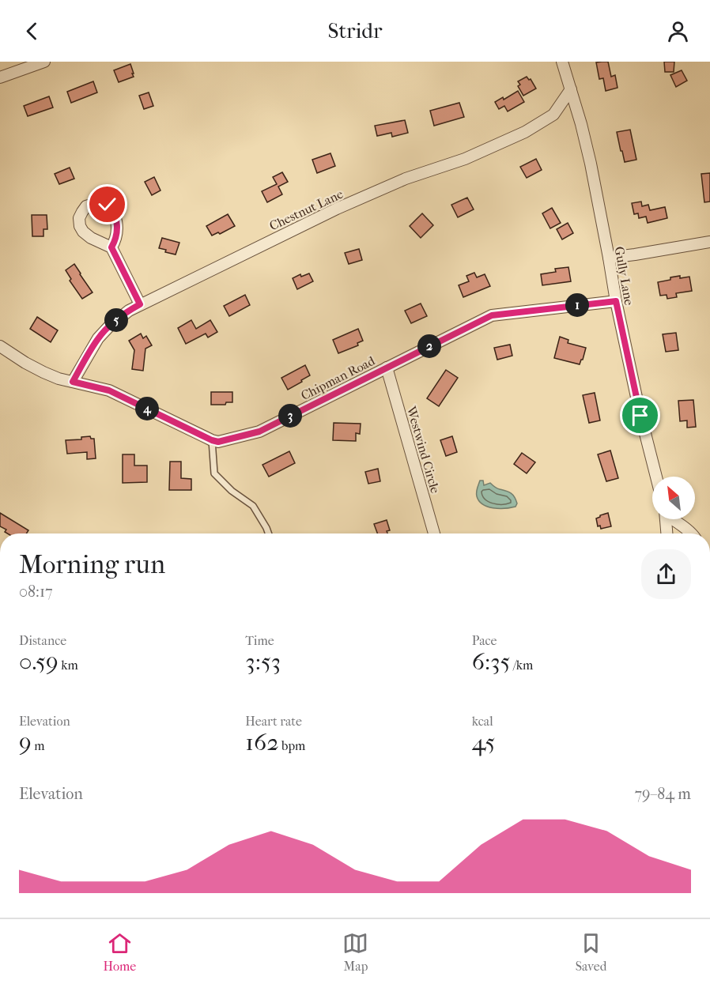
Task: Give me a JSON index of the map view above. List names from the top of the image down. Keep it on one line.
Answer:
{"streets":{"street":["Chestnut Lane","Gully Lane","Chipman Road","Westwind Circle"]},"crossings":[["Chestnut Lane","Gully Lane"],["Gully Lane","Chipman Road"],["Chipman Road","Westwind Circle"]],"north":"top left","page":{"header":"Stridr","pins":["1","5","2","4","3"],"heading":["Morning run","08:17"],"stats":[["Distance","0.59 km"],["Time","3:53"],["Pace","6:35 /km"],["Elevation","9 m"],["Heart rate","162 bpm"],["kcal","45"]],"chart":["Elevation","79–84 m"],"tabs":["Home","Map","Saved"]}}
